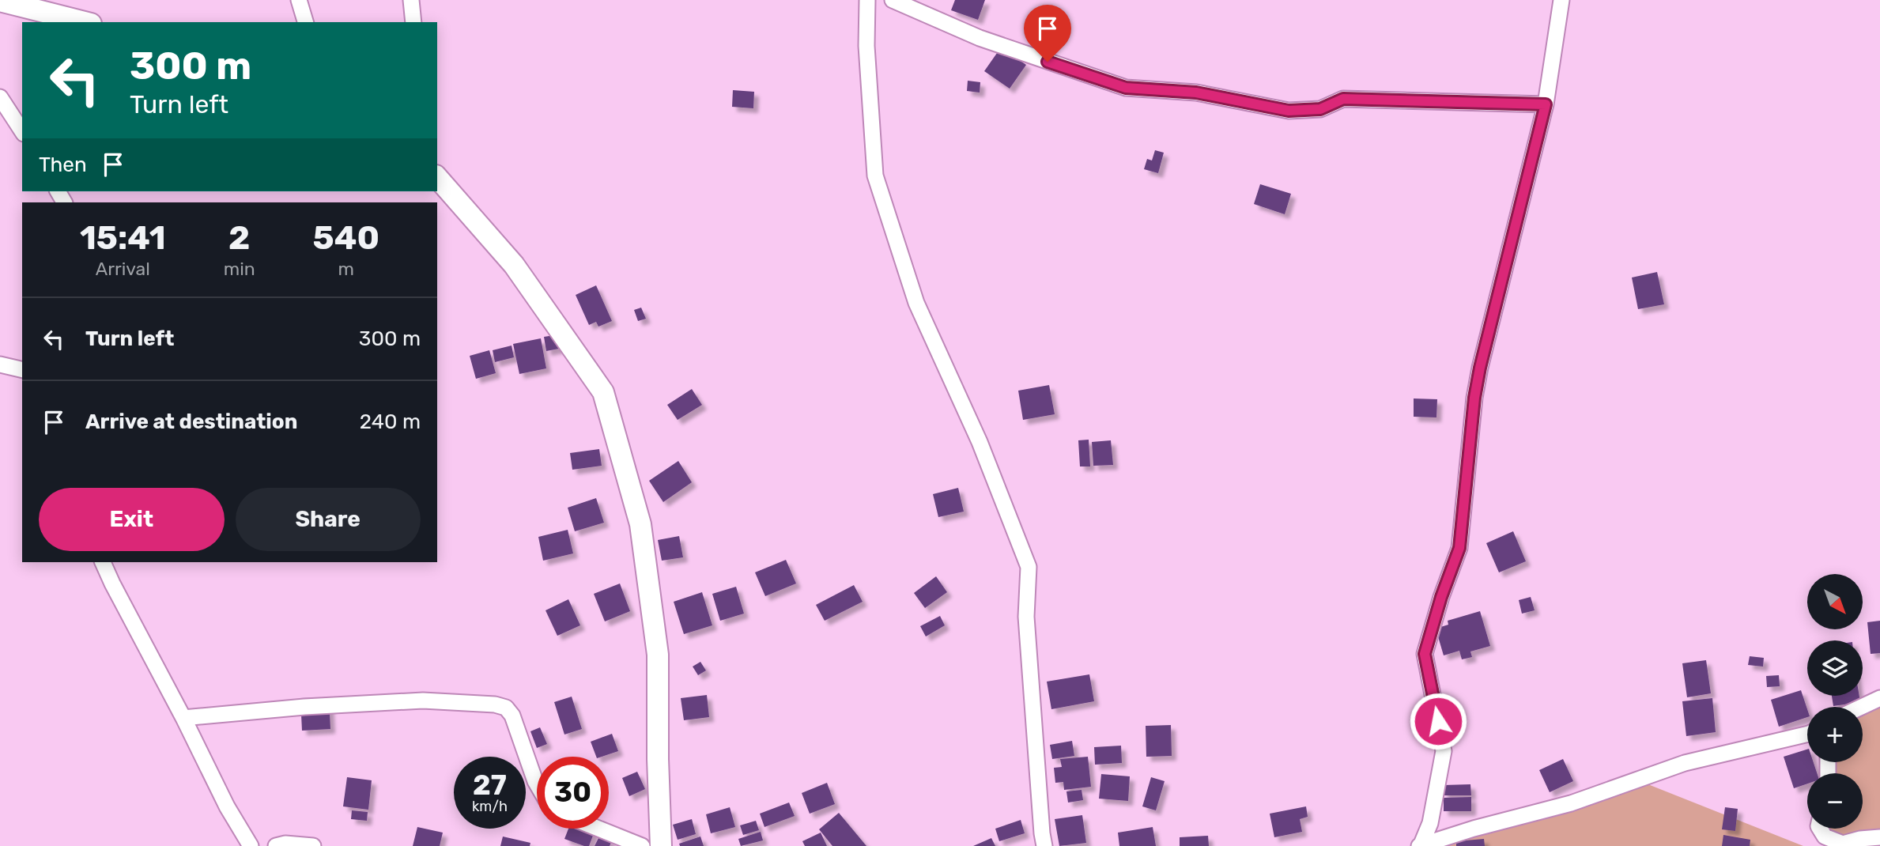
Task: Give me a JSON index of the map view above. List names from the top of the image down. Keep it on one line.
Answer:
{"north":"bottom right","page":{"turn":["300 m","Turn left"],"then":"Then","eta":["15:41","Arrival","2","min","540","m"],"list":[{"name":"Turn left","value":"300 m"},{"name":"Arrive at destination","value":"240 m"}],"buttons":["Exit","Share"],"map_buttons":["+","−"],"speed":"27 km/h","limit":"30"}}
